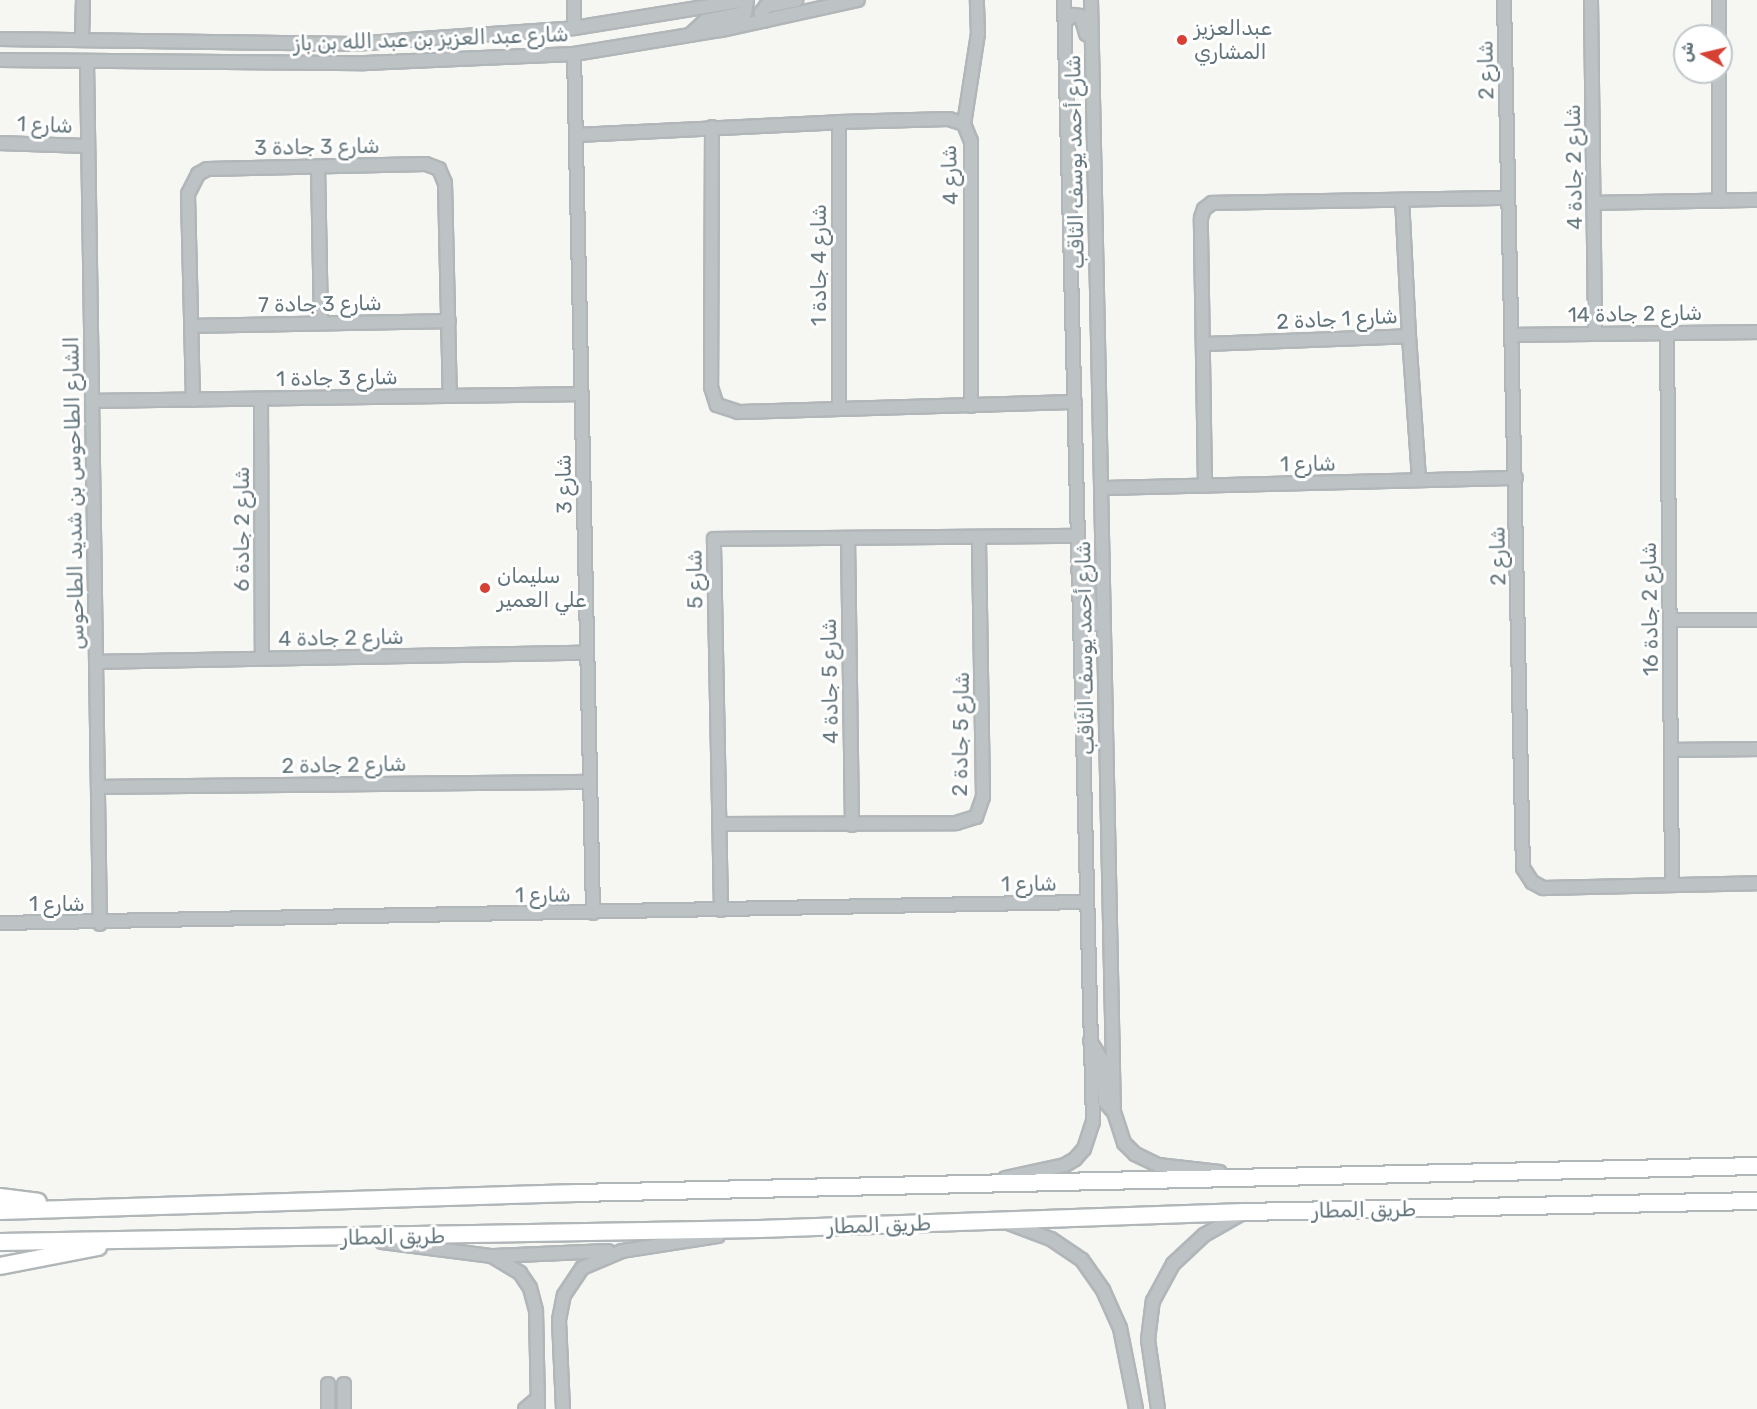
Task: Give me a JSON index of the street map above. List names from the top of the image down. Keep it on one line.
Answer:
{"streets":{"highway":["طريق المطار"],"street":["شارع عبد العزيز بن عبد الله بن باز","شارع 2","شارع 1","شارع 3 جادة 3","شارع أحمد يوسف الثاقب","شارع 2 جادة 4","شارع 4","شارع 4 جادة 1","شارع 3 جادة 7","شارع 2 جادة 14","شارع 1 جادة 2","شارع 3 جادة 1","شارع 3","الشارع الطاحوس بن شديد الطاحوس","شارع 2 جادة 6","شارع 5","شارع 2 جادة 16","شارع 5 جادة 4","شارع 5 جادة 2","شارع 2 جادة 2"]},"crossings":[["شارع عبد العزيز بن عبد الله بن باز","شارع 3"],["شارع عبد العزيز بن عبد الله بن باز","الشارع الطاحوس بن شديد الطاحوس"],["شارع 2","شارع 1"],["شارع 2","شارع 2 جادة 14"],["شارع 2","شارع 2 جادة 16"],["شارع 1","شارع أحمد يوسف الثاقب"],["شارع 1","شارع 3"],["شارع 1","الشارع الطاحوس بن شديد الطاحوس"],["شارع 1","شارع 5"],["شارع 3 جادة 3","شارع 3 جادة 7"],["شارع 3 جادة 3","شارع 3 جادة 1"],["شارع أحمد يوسف الثاقب","شارع 5"],["شارع أحمد يوسف الثاقب","طريق المطار"],["شارع 2 جادة 4","شارع 2 جادة 14"],["شارع 2 جادة 4","شارع 3"],["شارع 2 جادة 4","الشارع الطاحوس بن شديد الطاحوس"],["شارع 2 جادة 4","شارع 2 جادة 6"],["شارع 4","شارع 4 جادة 1"],["شارع 4","شارع 3"],["شارع 2 جادة 14","شارع 2 جادة 16"],["شارع 3 جادة 1","شارع 3"],["شارع 3 جادة 1","الشارع الطاحوس بن شديد الطاحوس"],["شارع 3 جادة 1","شارع 2 جادة 6"],["شارع 3","شارع 2 جادة 2"],["الشارع الطاحوس بن شديد الطاحوس","شارع 2 جادة 2"],["شارع 5","شارع 5 جادة 4"],["شارع 5","شارع 5 جادة 2"],["شارع 5 جادة 4","شارع 5 جادة 2"]],"places":["عبدالعزيز المشاري","سليمان علي العمير"],"north":"left"}
